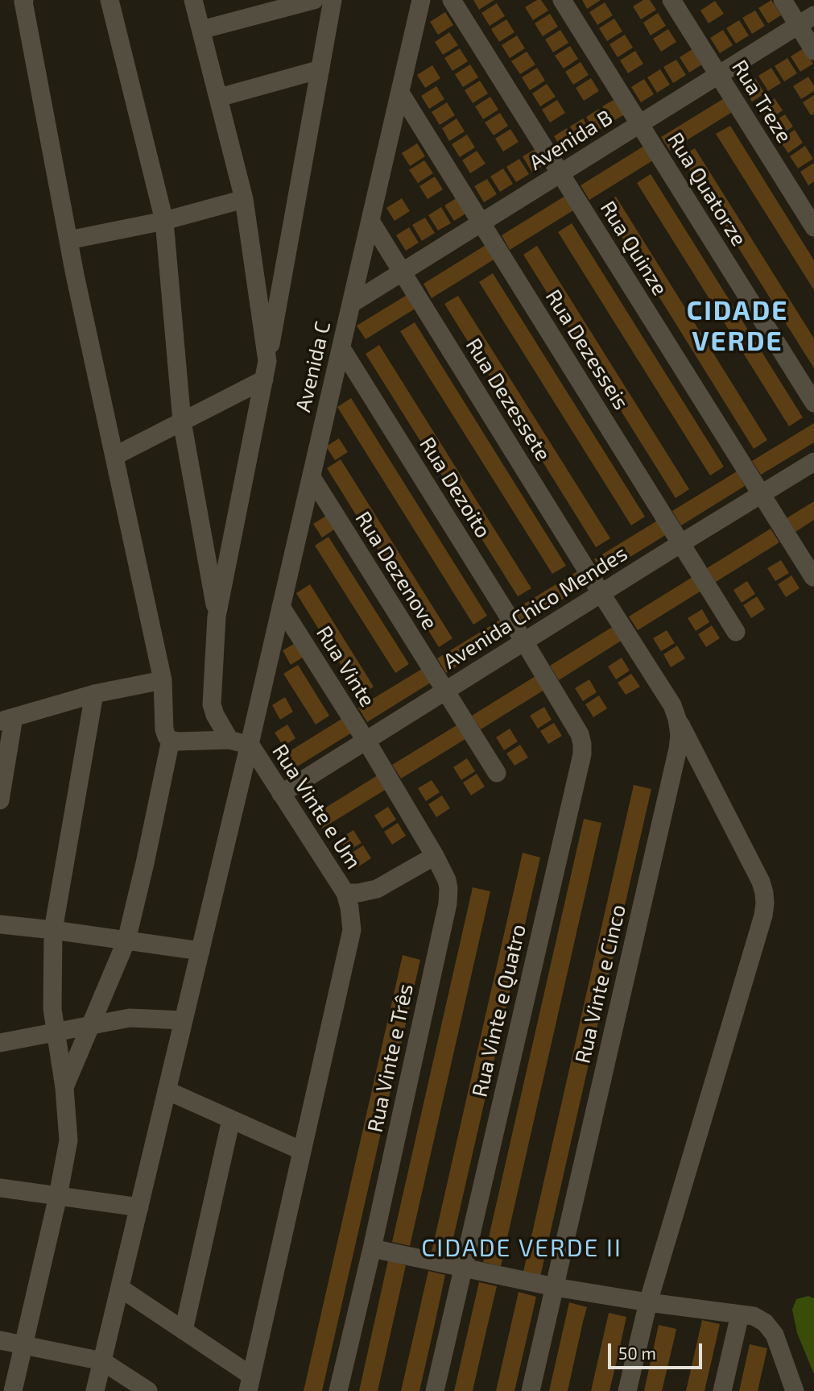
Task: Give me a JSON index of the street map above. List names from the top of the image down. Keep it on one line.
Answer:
{"streets":{"street":["Rua Treze","Avenida B","Rua Quatorze","Rua Quinze","Rua Dezesseis","Avenida C","Rua Dezessete","Rua Dezoito","Rua Dezenove","Avenida Chico Mendes","Rua Vinte","Rua Vinte e Um","Rua Vinte e Cinco","Rua Vinte e Quatro","Rua Vinte e Três"]},"crossings":[["Rua Treze","Avenida B"],["Avenida B","Rua Quatorze"],["Avenida B","Rua Quinze"],["Avenida B","Rua Dezesseis"],["Avenida B","Avenida C"],["Avenida B","Rua Dezessete"],["Rua Quinze","Avenida Chico Mendes"],["Rua Dezesseis","Avenida C"],["Rua Dezesseis","Avenida Chico Mendes"],["Avenida C","Rua Dezessete"],["Avenida C","Rua Dezoito"],["Avenida C","Rua Dezenove"],["Avenida C","Rua Vinte"],["Avenida C","Rua Vinte e Um"],["Rua Dezessete","Avenida Chico Mendes"],["Rua Dezessete","Rua Vinte e Cinco"],["Rua Dezoito","Avenida Chico Mendes"],["Rua Dezoito","Rua Vinte e Quatro"],["Rua Dezenove","Avenida Chico Mendes"],["Avenida Chico Mendes","Rua Vinte"],["Avenida Chico Mendes","Rua Vinte e Um"],["Avenida Chico Mendes","Rua Vinte e Cinco"],["Avenida Chico Mendes","Rua Vinte e Quatro"],["Avenida Chico Mendes","Rua Vinte e Três"],["Rua Vinte","Rua Vinte e Três"]],"districts":["CIDADE VERDE","CIDADE VERDE II"],"scale_bar":"50 m"}
